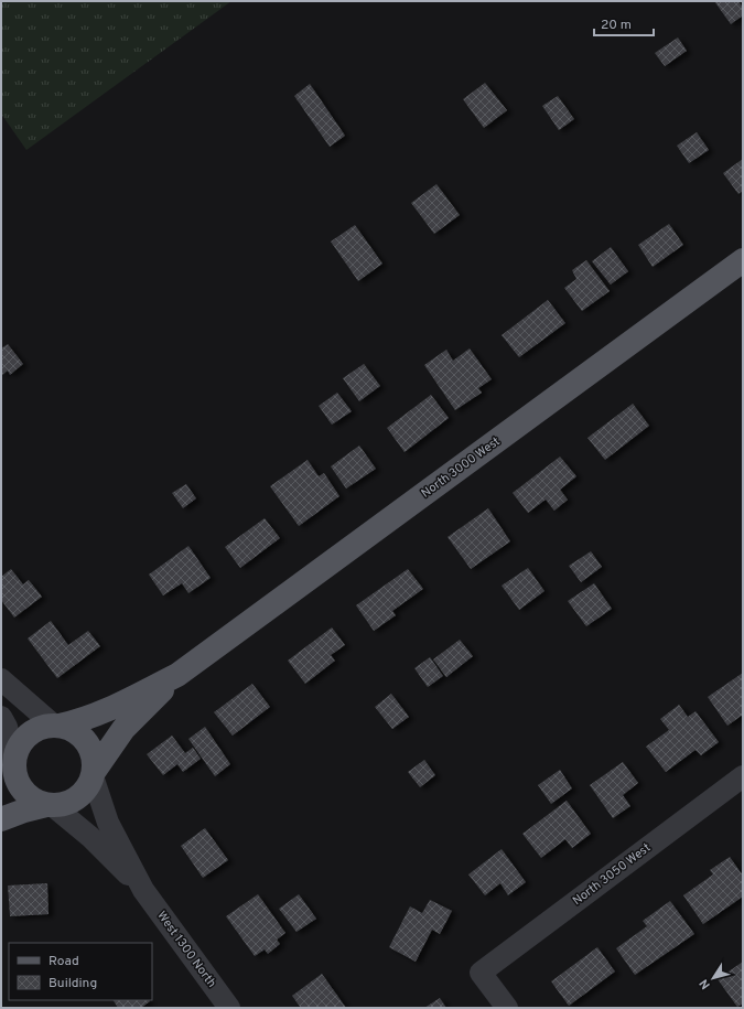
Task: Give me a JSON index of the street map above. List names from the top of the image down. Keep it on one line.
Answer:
{"streets":{"main road":["North 3000 West"],"street":["North 3050 West","West 1300 North"]},"crossings":[["North 3000 West","West 1300 North"]],"legend":["Road","Building"],"scale_bar":"20 m","north":"bottom left"}
